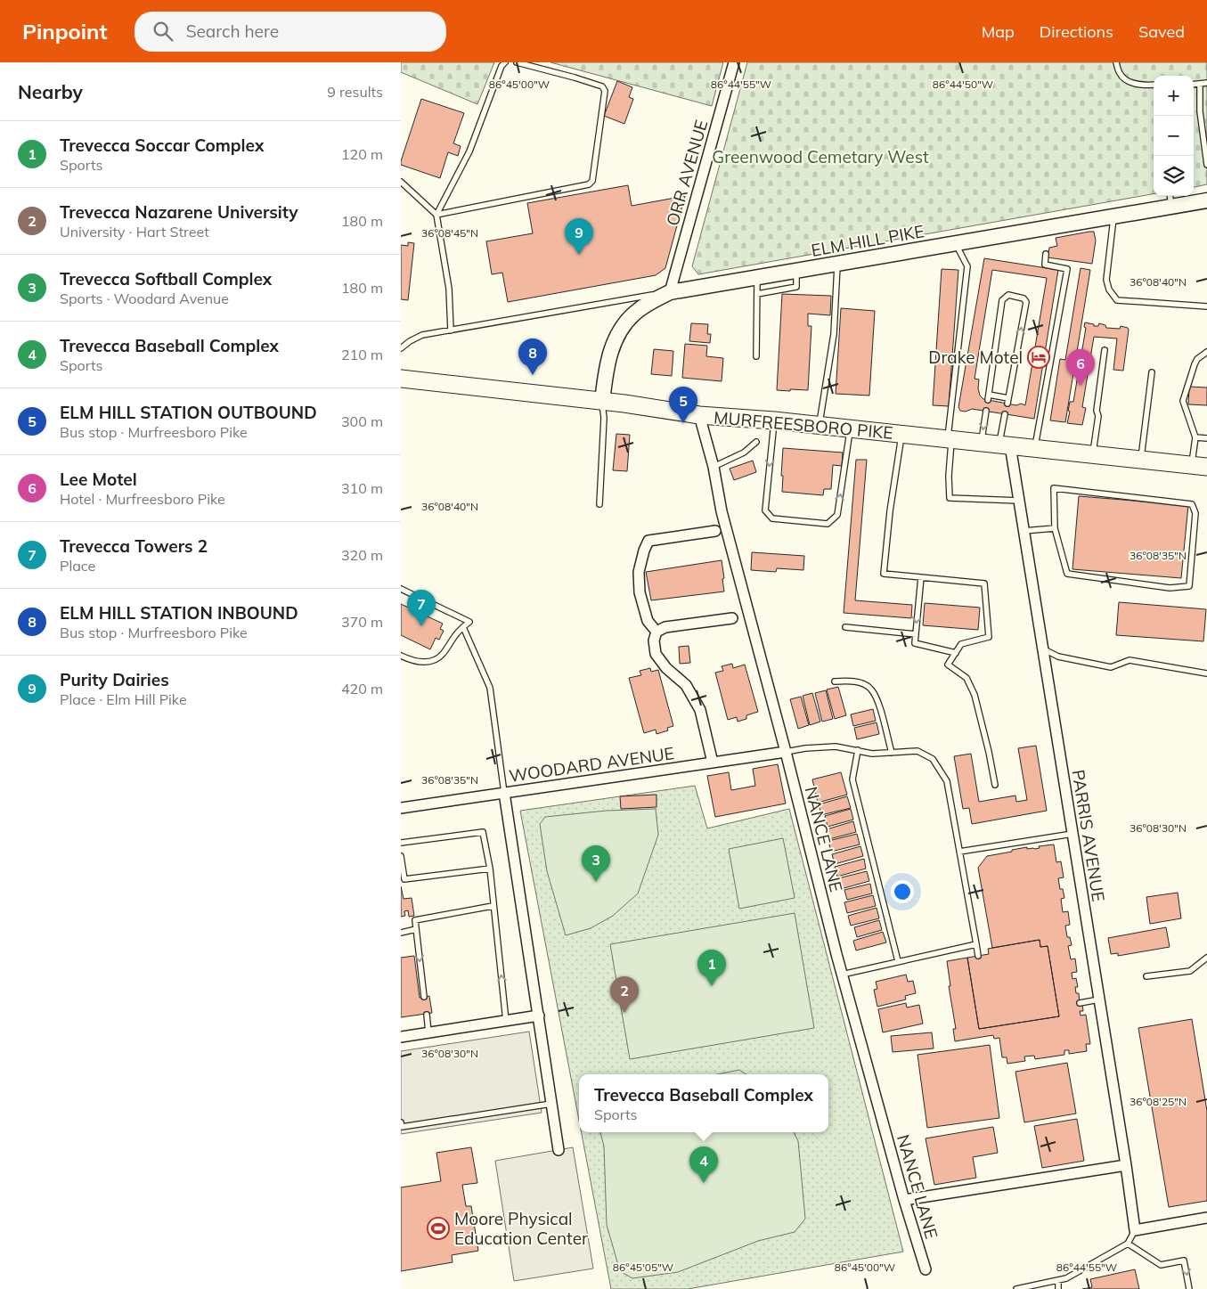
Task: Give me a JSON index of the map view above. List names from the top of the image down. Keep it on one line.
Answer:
{"streets":{"main road":["ELM HILL PIKE","MURFREESBORO PIKE"],"street":["ORR AVENUE","WOODARD AVENUE","PARRIS AVENUE","NANCE LANE"]},"crossings":[["ORR AVENUE","ELM HILL PIKE"],["ELM HILL PIKE","MURFREESBORO PIKE"],["MURFREESBORO PIKE","PARRIS AVENUE"],["MURFREESBORO PIKE","NANCE LANE"],["WOODARD AVENUE","NANCE LANE"]],"parks":["Greenwood Cemetary West"],"places":{"hotel":["Drake Motel"],"sports":["Moore Physical Education Center"]},"page":{"header":"Pinpoint","search":"Search here","nav":["Map","Directions","Saved"],"heading":["Nearby","9 results"],"map_buttons":["+","−"],"list":[{"mark":"1","name":"Trevecca Soccar Complex","note":"Sports","value":"120 m"},{"mark":"2","name":"Trevecca Nazarene University","note":"University · Hart Street","value":"180 m"},{"mark":"3","name":"Trevecca Softball Complex","note":"Sports · Woodard Avenue","value":"180 m"},{"mark":"4","name":"Trevecca Baseball Complex","note":"Sports","value":"210 m"},{"mark":"5","name":"ELM HILL STATION OUTBOUND","note":"Bus stop · Murfreesboro Pike","value":"300 m"},{"mark":"6","name":"Lee Motel","note":"Hotel · Murfreesboro Pike","value":"310 m"},{"mark":"7","name":"Trevecca Towers 2","note":"Place","value":"320 m"},{"mark":"8","name":"ELM HILL STATION INBOUND","note":"Bus stop · Murfreesboro Pike","value":"370 m"},{"mark":"9","name":"Purity Dairies","note":"Place · Elm Hill Pike","value":"420 m"}],"pins":["9","8","6","5","7","3","1","2","4"],"popup":["Trevecca Baseball Complex","Sports"]},"coordinates":["86°45'00\"W","86°44'55\"W","86°44'50\"W","36°08'45\"N","36°08'40\"N","36°08'35\"N","36°08'30\"N","36°08'25\"N","86°45'05\"W"]}
